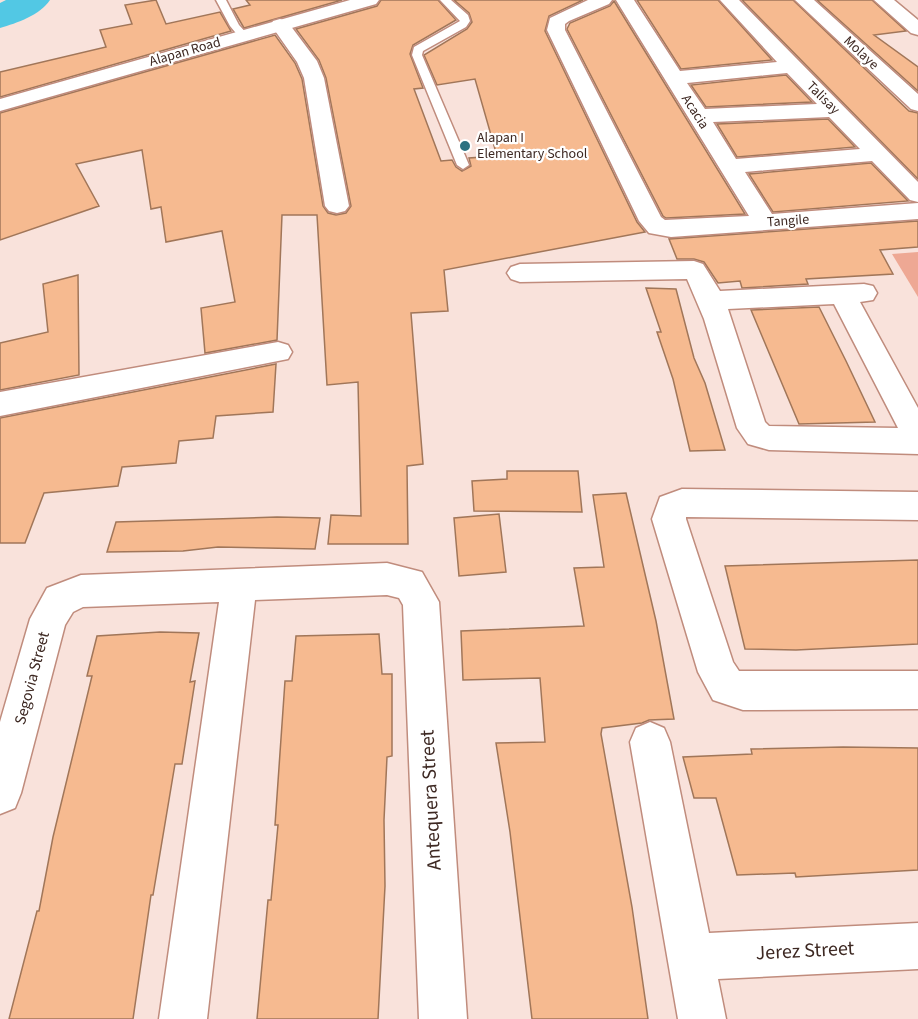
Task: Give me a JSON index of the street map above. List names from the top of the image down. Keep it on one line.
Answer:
{"streets":{"street":["Alapan Road","Molaye","Talisay","Acacia","Tangile","Segovia Street","Antequera Street","Jerez Street"]},"crossings":[["Acacia","Tangile"],["Segovia Street","Antequera Street"]],"places":["Alapan I Elementary School"]}
